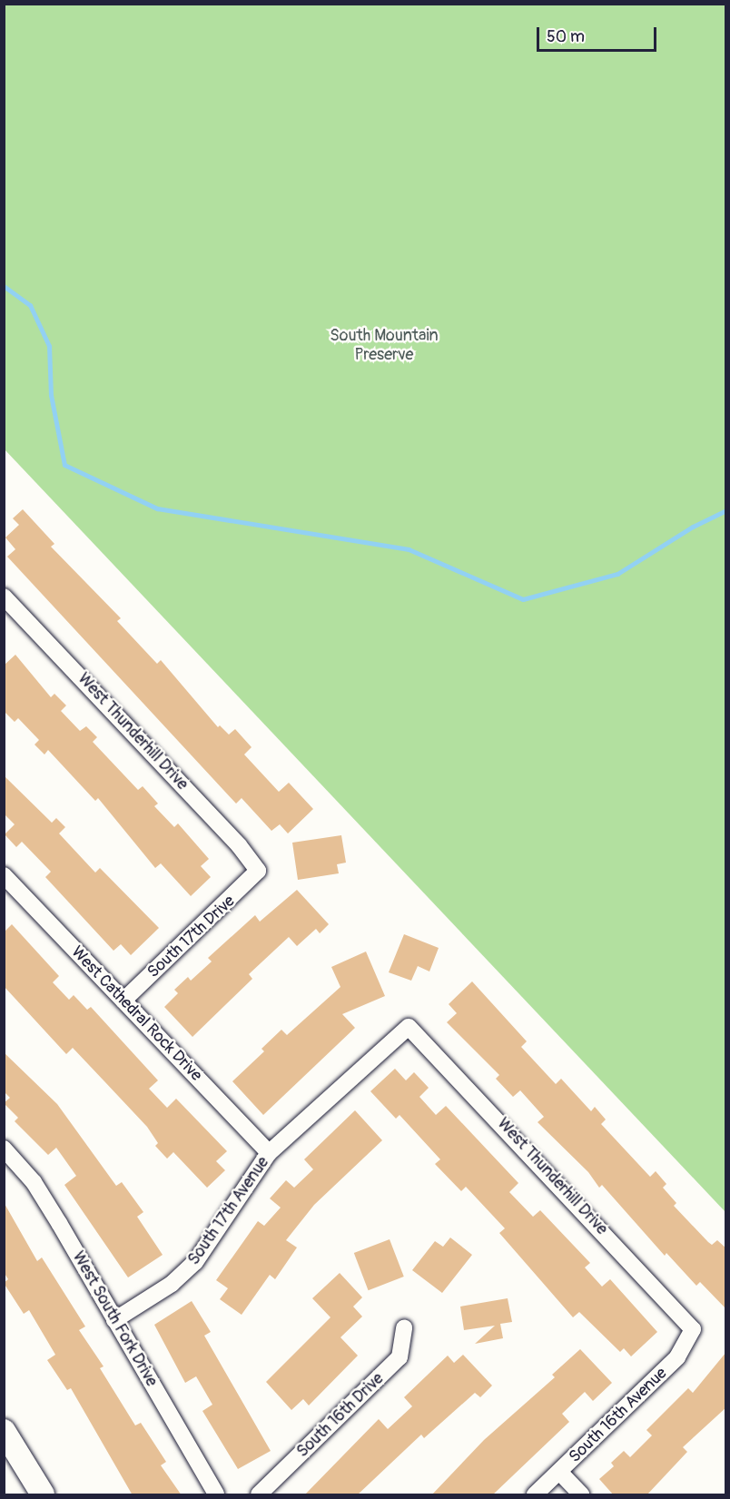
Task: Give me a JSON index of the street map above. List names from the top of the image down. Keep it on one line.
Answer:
{"streets":{"street":["West Thunderhill Drive","South 17th Drive","West Cathedral Rock Drive","South 17th Avenue","West South Fork Drive","South 16th Drive","South 16th Avenue"]},"crossings":[["West Thunderhill Drive","South 17th Drive"],["West Thunderhill Drive","South 17th Avenue"],["West Thunderhill Drive","South 16th Avenue"],["South 17th Drive","West Cathedral Rock Drive"],["West Cathedral Rock Drive","South 17th Avenue"],["South 17th Avenue","West South Fork Drive"]],"parks":["South Mountain Preserve"],"scale_bar":"50 m"}
